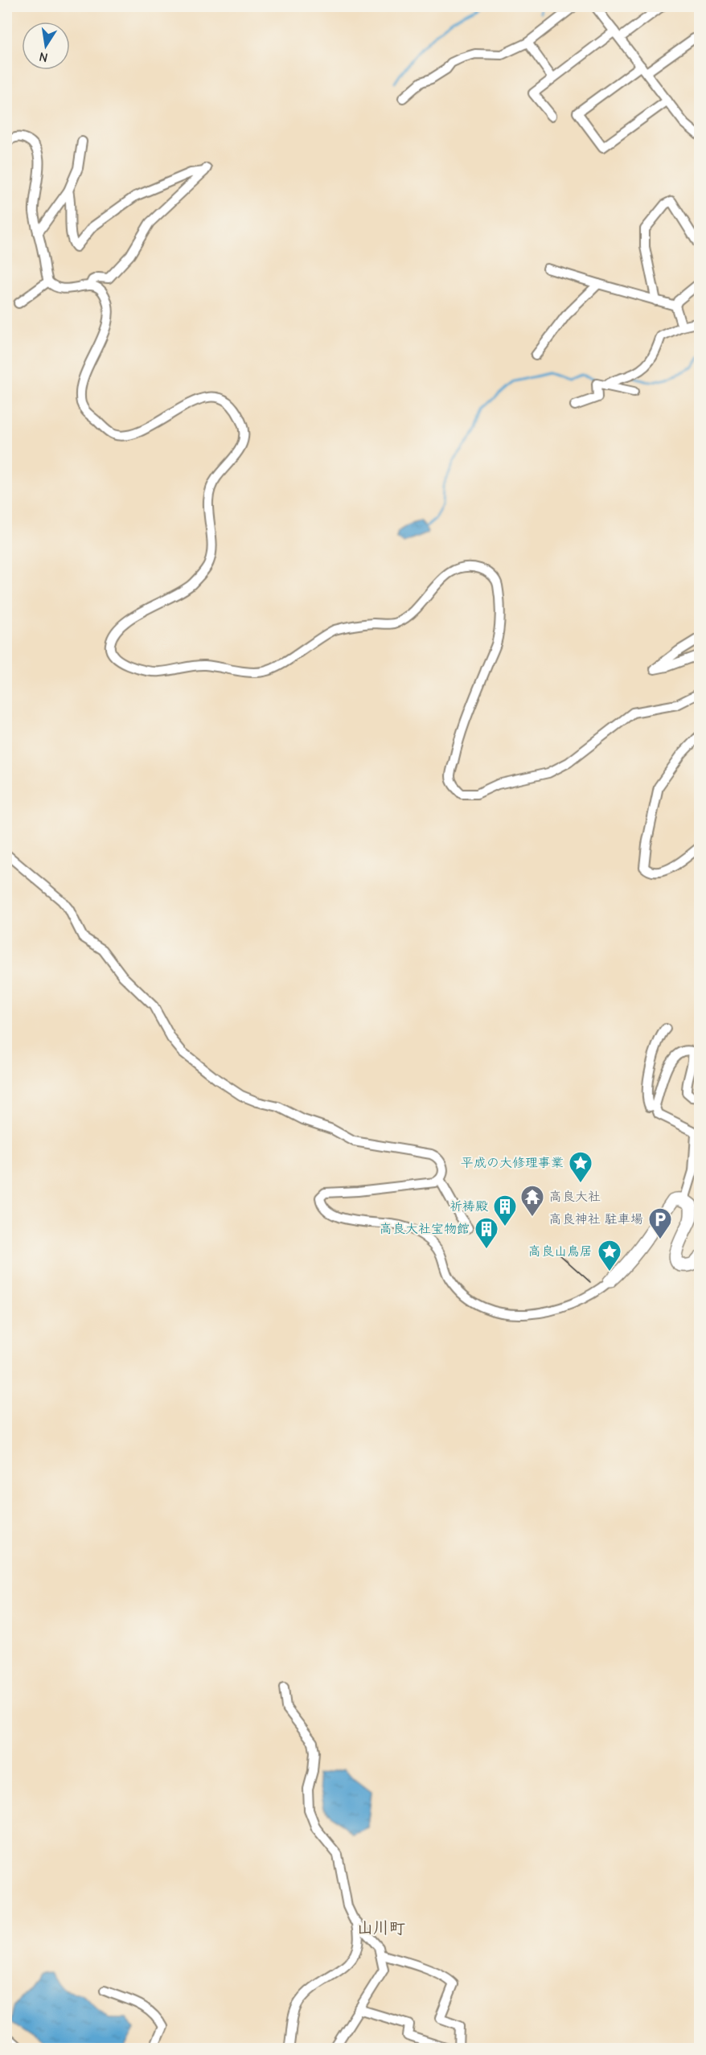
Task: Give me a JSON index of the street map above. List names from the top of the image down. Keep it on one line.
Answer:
{"districts":["山川町"],"places":{"place":["平成の大修理事業","高良山鳥居"],"temple":["高良大社"],"building":["祈祷殿","高良大社宝物館"],"parking":["高良神社 駐車場"]},"north":"bottom"}
